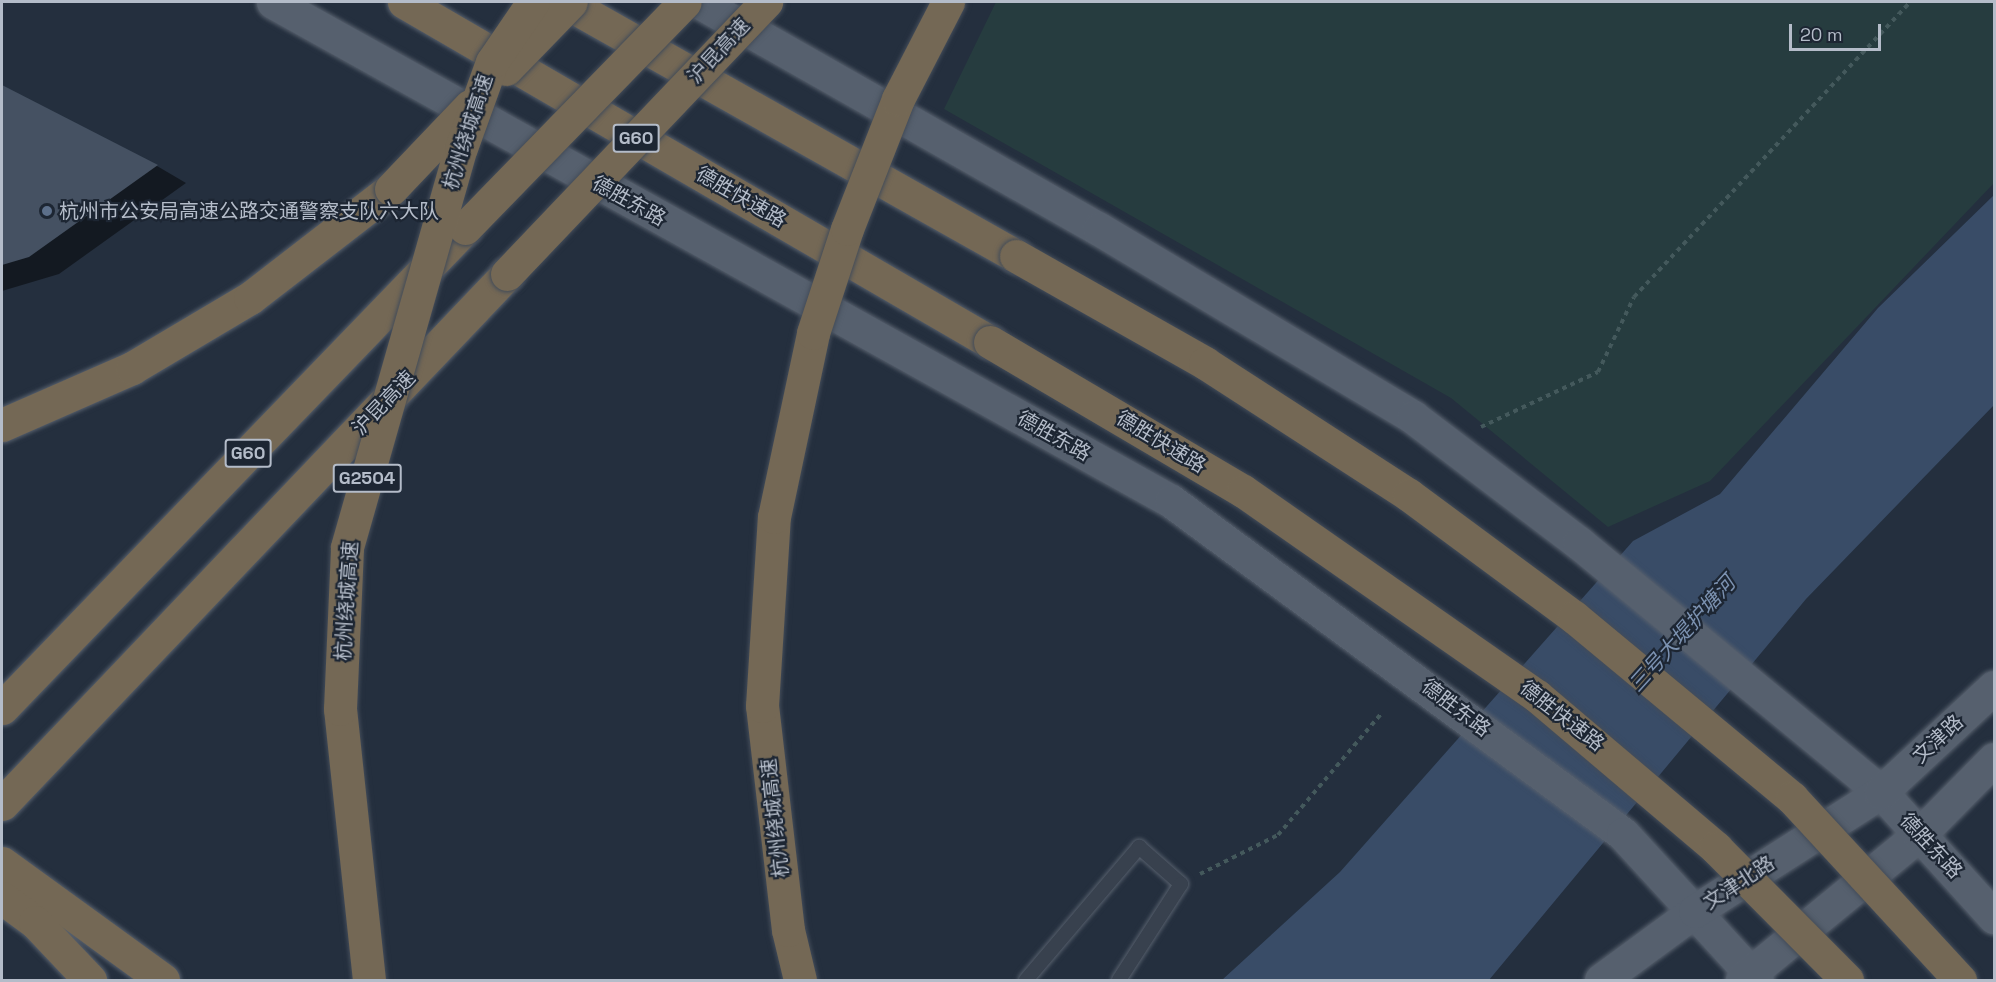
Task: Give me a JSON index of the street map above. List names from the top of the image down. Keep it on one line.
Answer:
{"streets":{"highway":["沪昆高速","杭州绕城高速","G60","德胜快速路","G2504"],"main road":["德胜东路","文津路","文津北路"]},"crossings":[["德胜东路","文津路"],["德胜东路","文津北路"],["文津路","文津北路"]],"water":["三号大堤护塘河"],"places":["杭州市公安局高速公路交通警察支队六大队"],"scale_bar":"20 m"}
